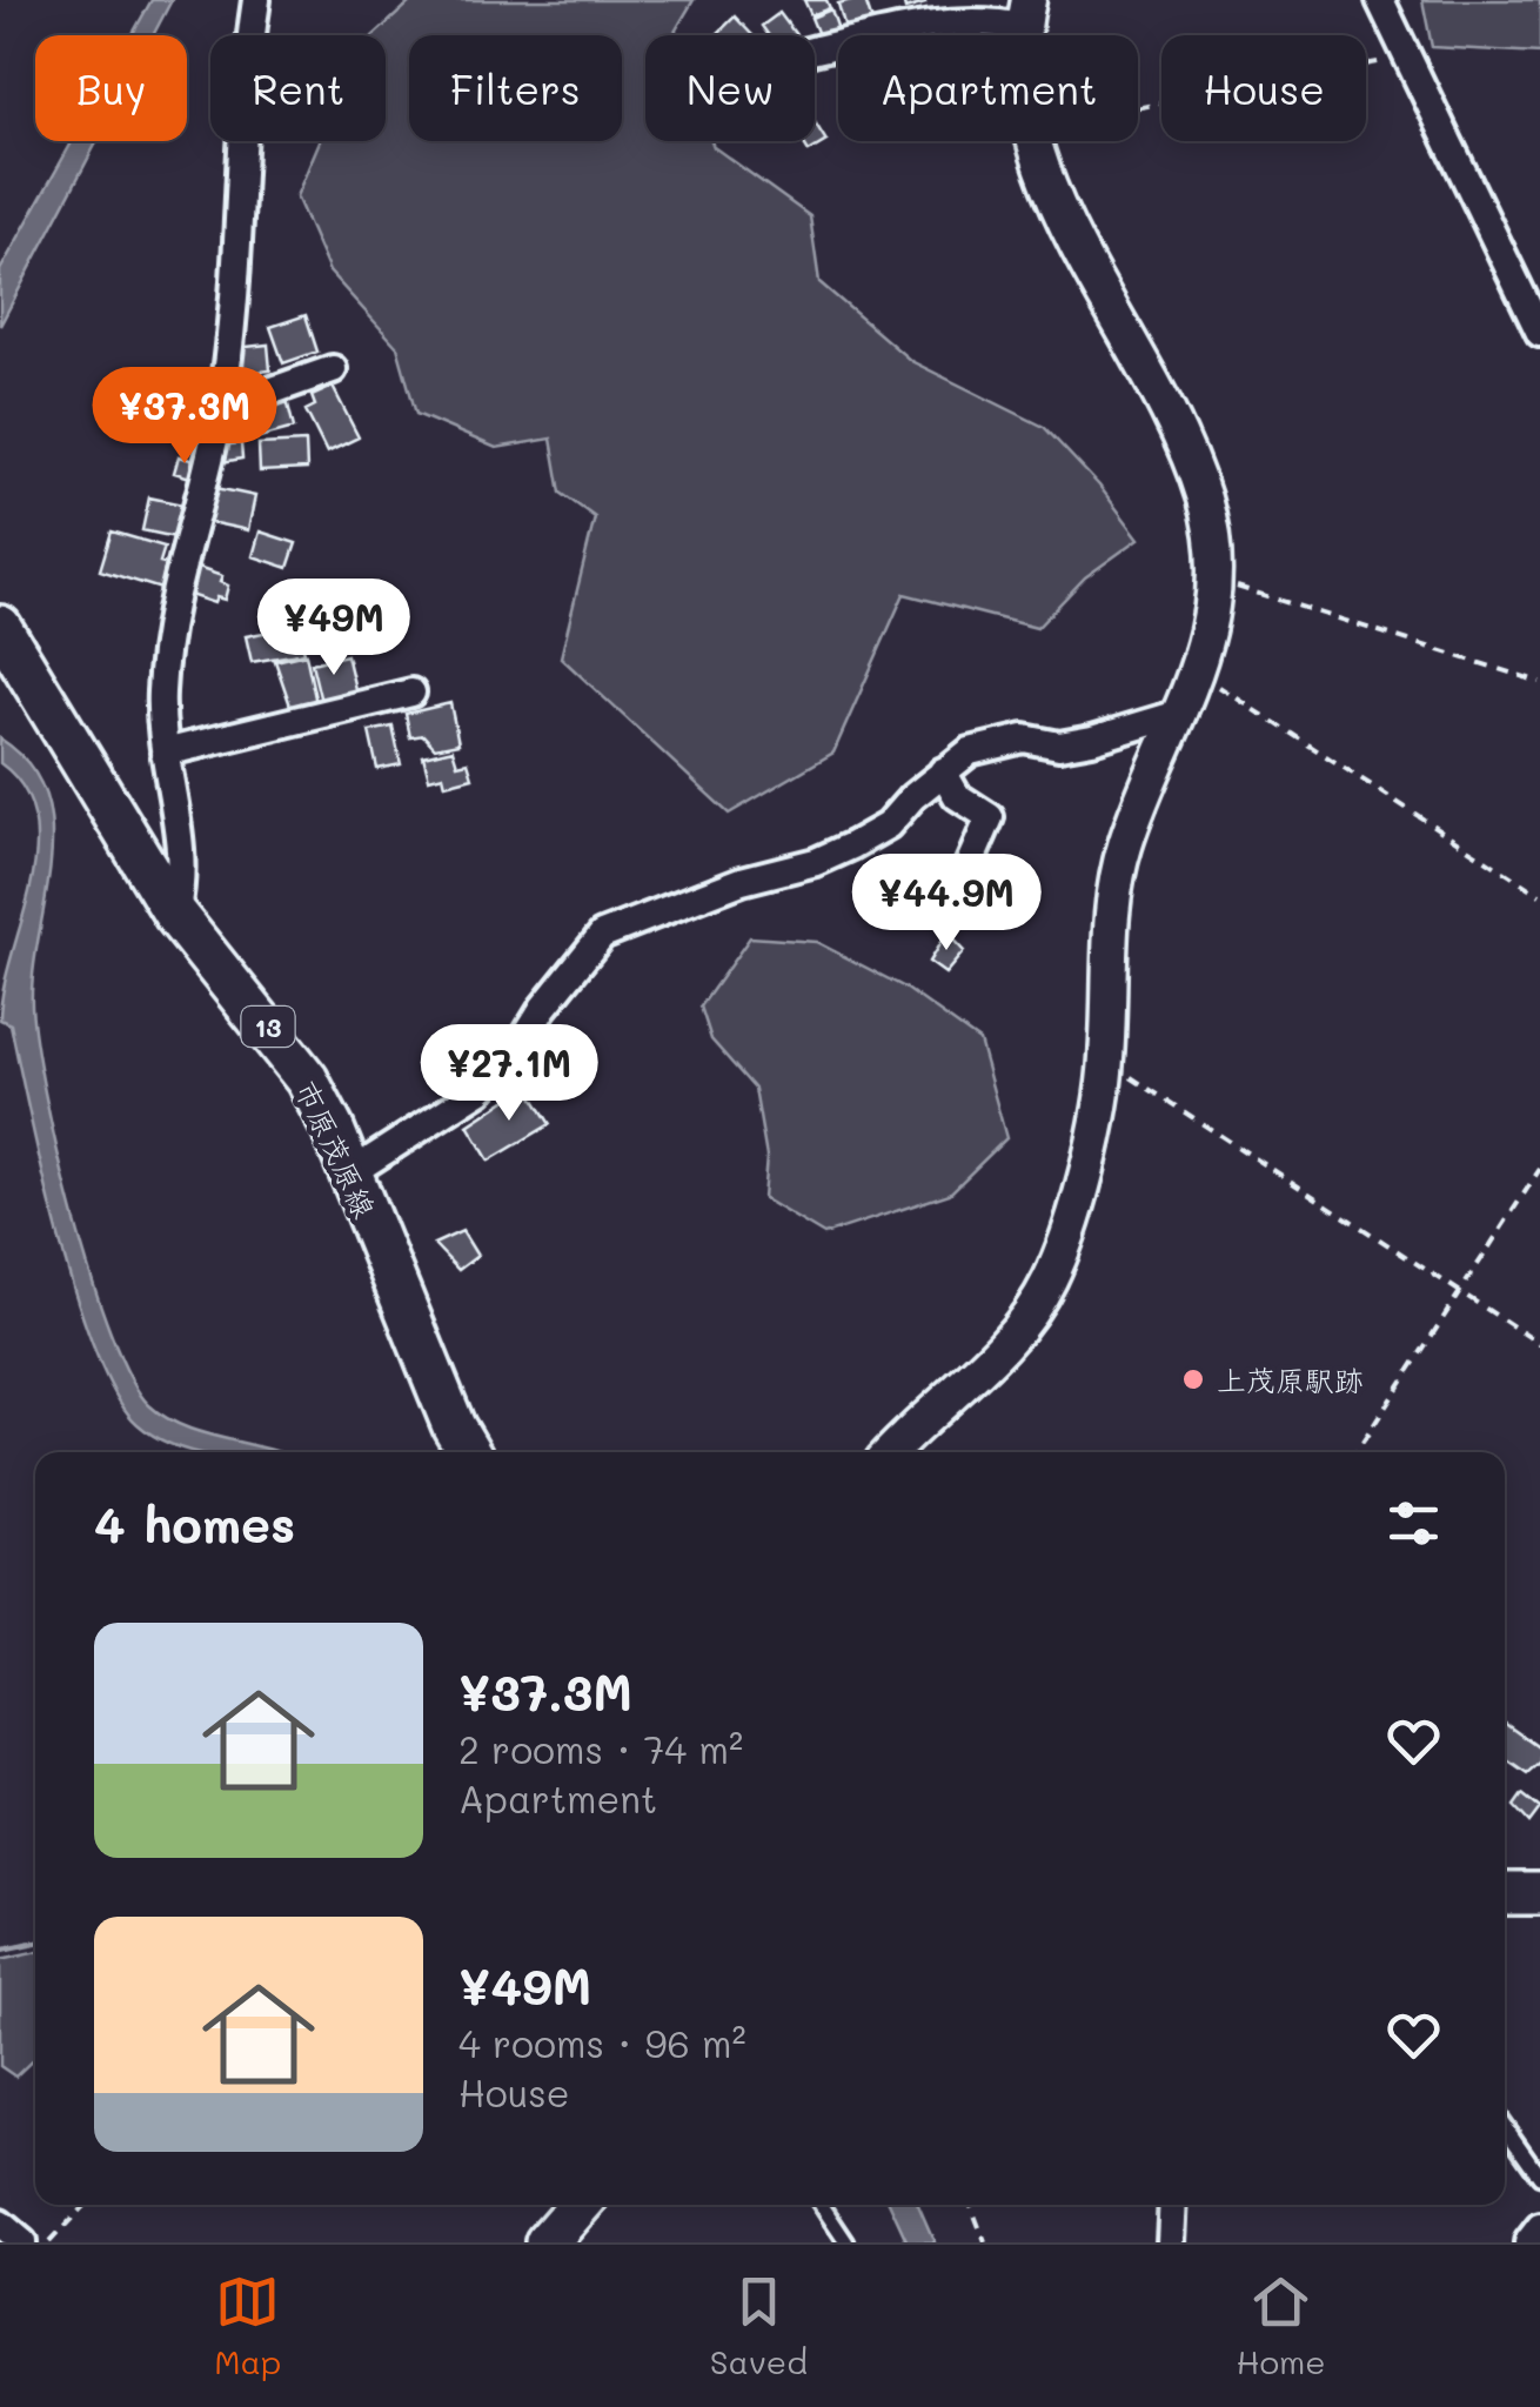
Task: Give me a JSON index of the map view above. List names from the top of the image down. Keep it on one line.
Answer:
{"streets":{"main road":["13","市原茂原線"]},"places":["上茂原駅跡"],"page":{"chip":["Buy","Rent","Filters","New","Apartment","House"],"price":["¥37.3M","¥49M","¥44.9M","¥27.1M"],"heading":"4 homes","list":[{"name":"¥37.3M","note":"2 rooms · 74 m² · Apartment"},{"name":"¥49M","note":"4 rooms · 96 m² · House"}],"tabs":["Map","Saved","Home"]}}
